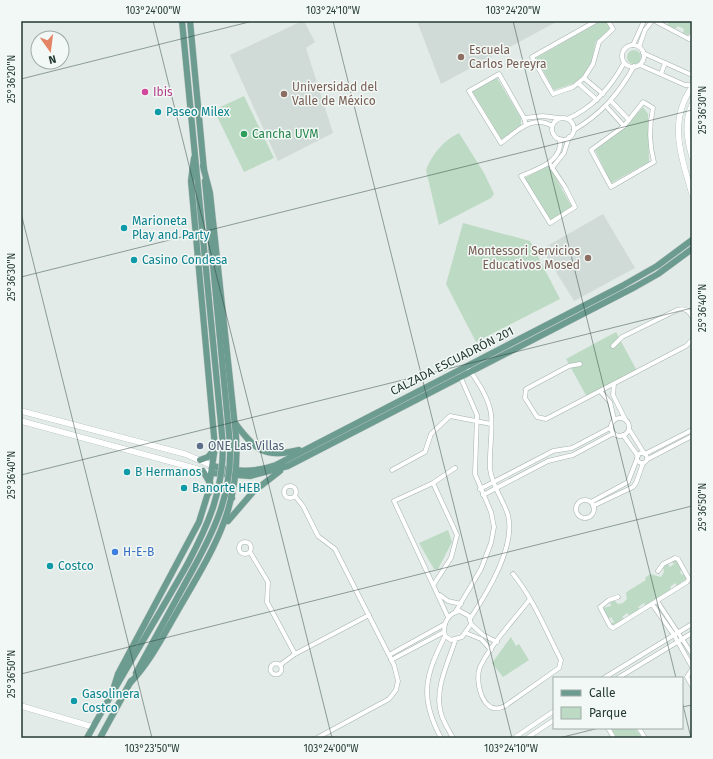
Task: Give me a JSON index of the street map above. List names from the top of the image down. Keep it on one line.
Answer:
{"streets":{"main road":["CALZADA ESCUADRÓN 201"]},"places":["Escuela Carlos Pereyra","Ibis","Universidad del Valle de México","Paseo Milex","Cancha UVM","Marioneta Play and Party","Montessori Servicios Educativos Mosed","Casino Condesa","ONE Las Villas","B Hermanos","Banorte HEB","H-E-B","Costco","Gasolinera Costco"],"legend":["Calle","Parque"],"north":"bottom","coordinates":["103°24'00\"W","103°24'10\"W","103°24'20\"W","25°36'20\"N","25°36'30\"N","25°36'40\"N","25°36'50\"N","103°23'50\"W"]}
